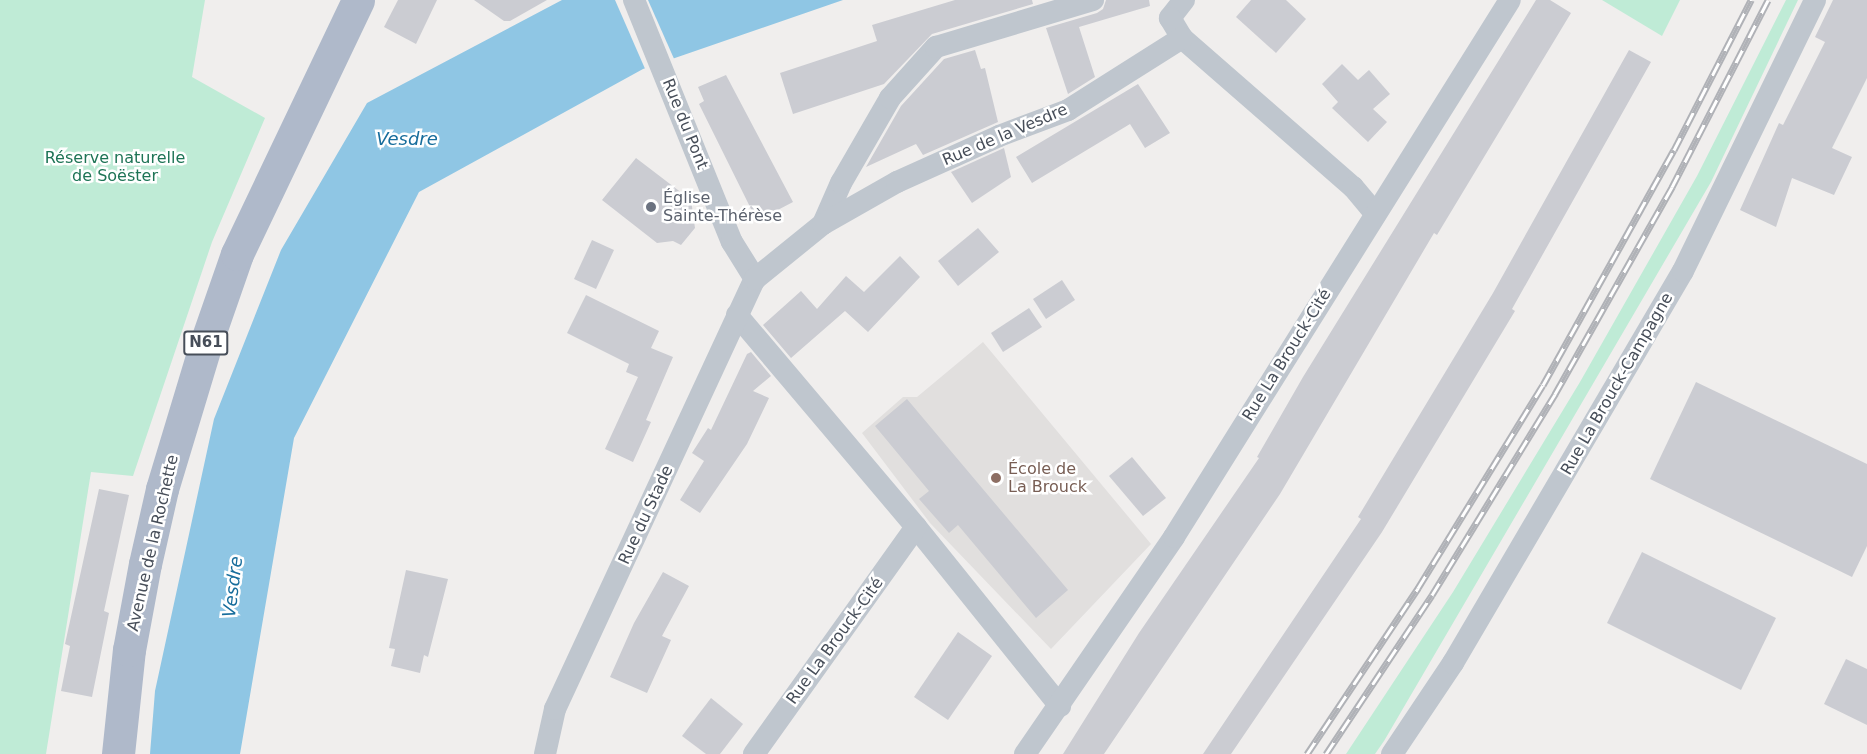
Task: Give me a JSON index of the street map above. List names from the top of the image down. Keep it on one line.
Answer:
{"streets":{"main road":["N61","Avenue de la Rochette"],"street":["Rue du Pont","Rue de la Vesdre","Rue La Brouck-Cité","Rue La Brouck-Campagne","Rue du Stade"]},"crossings":[["Rue du Pont","Rue de la Vesdre"],["Rue du Pont","Rue du Stade"],["Rue de la Vesdre","Rue du Stade"]],"water":["Vesdre"],"parks":["Réserve naturelle de Soëster"],"places":["Église Sainte-Thérèse","École de La Brouck"]}
